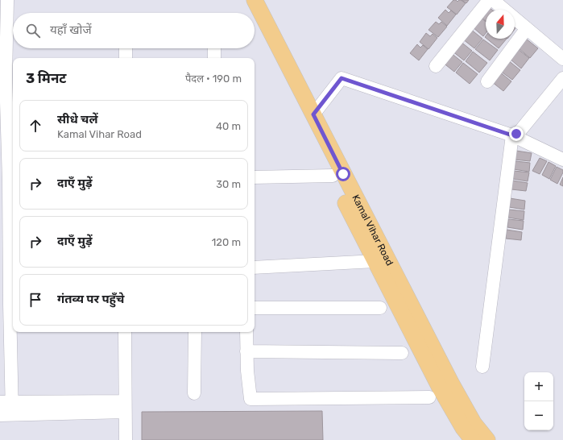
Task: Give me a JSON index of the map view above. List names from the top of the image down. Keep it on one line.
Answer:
{"streets":{"main road":["Kamal Vihar Road"]},"north":"top","page":{"search":"यहाँ खोजें","heading":["3 मिनट","पैदल · 190 m"],"list":[["सीधे चलें","Kamal Vihar Road","40 m"],["दाएँ मुड़ें","30 m"],["दाएँ मुड़ें","120 m"],"गंतव्य पर पहुँचे"],"map_buttons":["+","−"]}}
